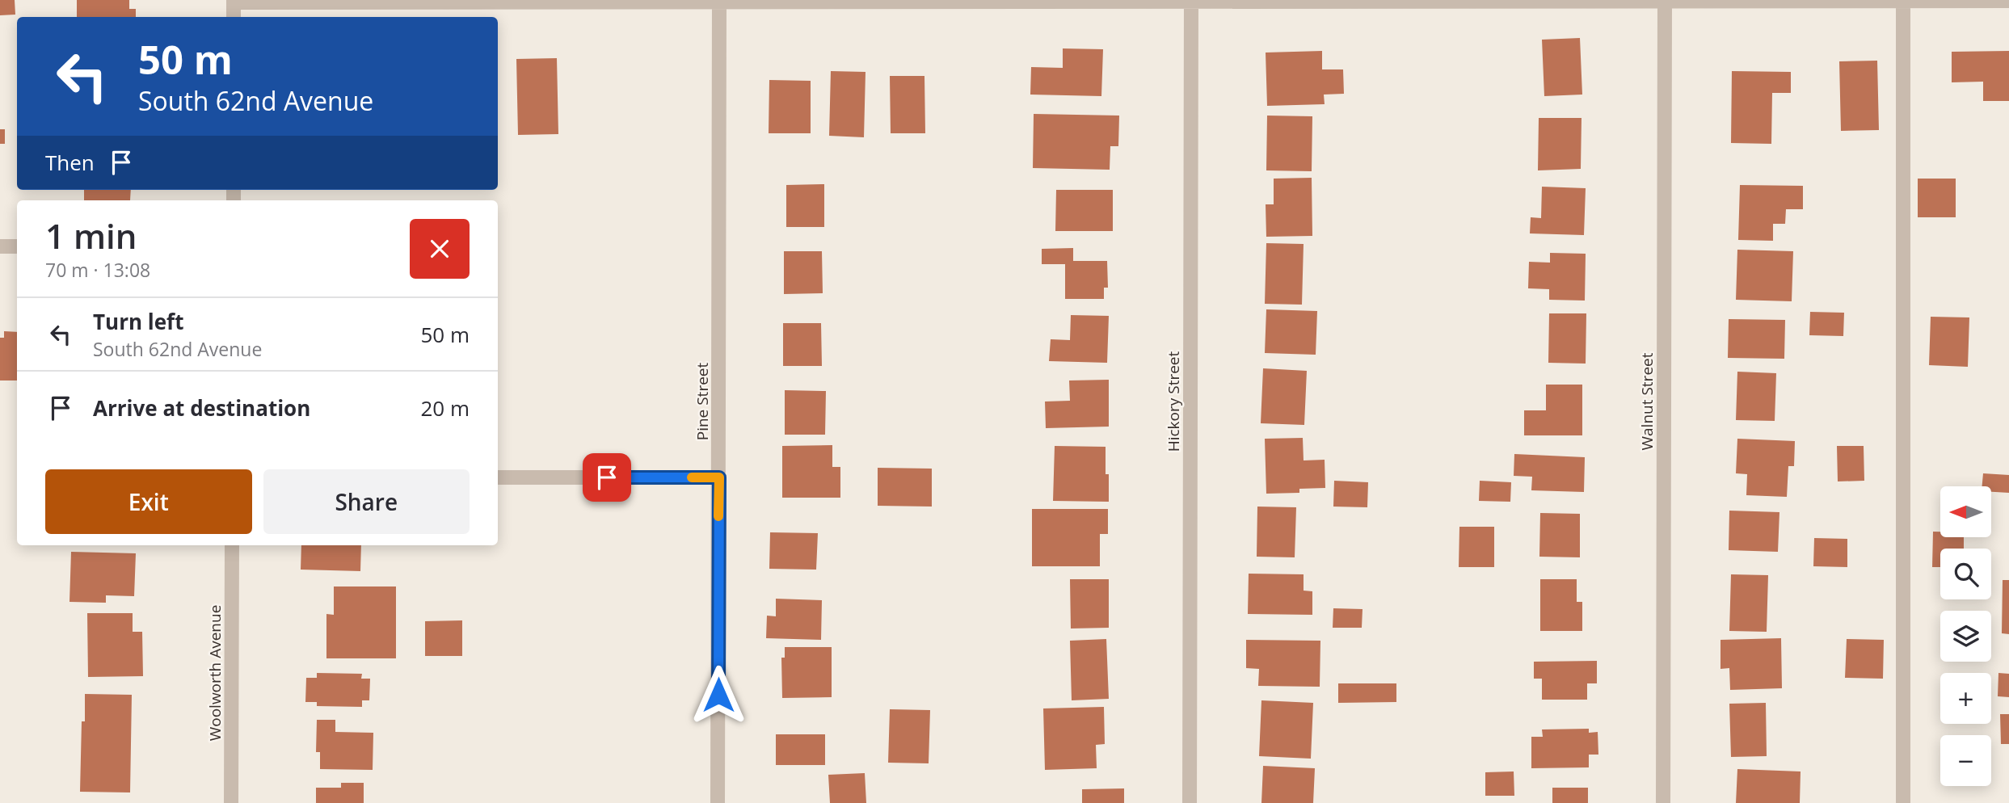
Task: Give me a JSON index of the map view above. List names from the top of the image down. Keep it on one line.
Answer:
{"streets":{"street":["Pine Street","Hickory Street","Walnut Street","Woolworth Avenue"]},"north":"left","page":{"turn":["50 m","South 62nd Avenue"],"then":"Then","heading":["1 min","70 m · 13:08"],"list":[{"name":"Turn left","note":"South 62nd Avenue","value":"50 m"},{"name":"Arrive at destination","value":"20 m"}],"buttons":["Exit","Share"],"map_buttons":["+","−"]}}
